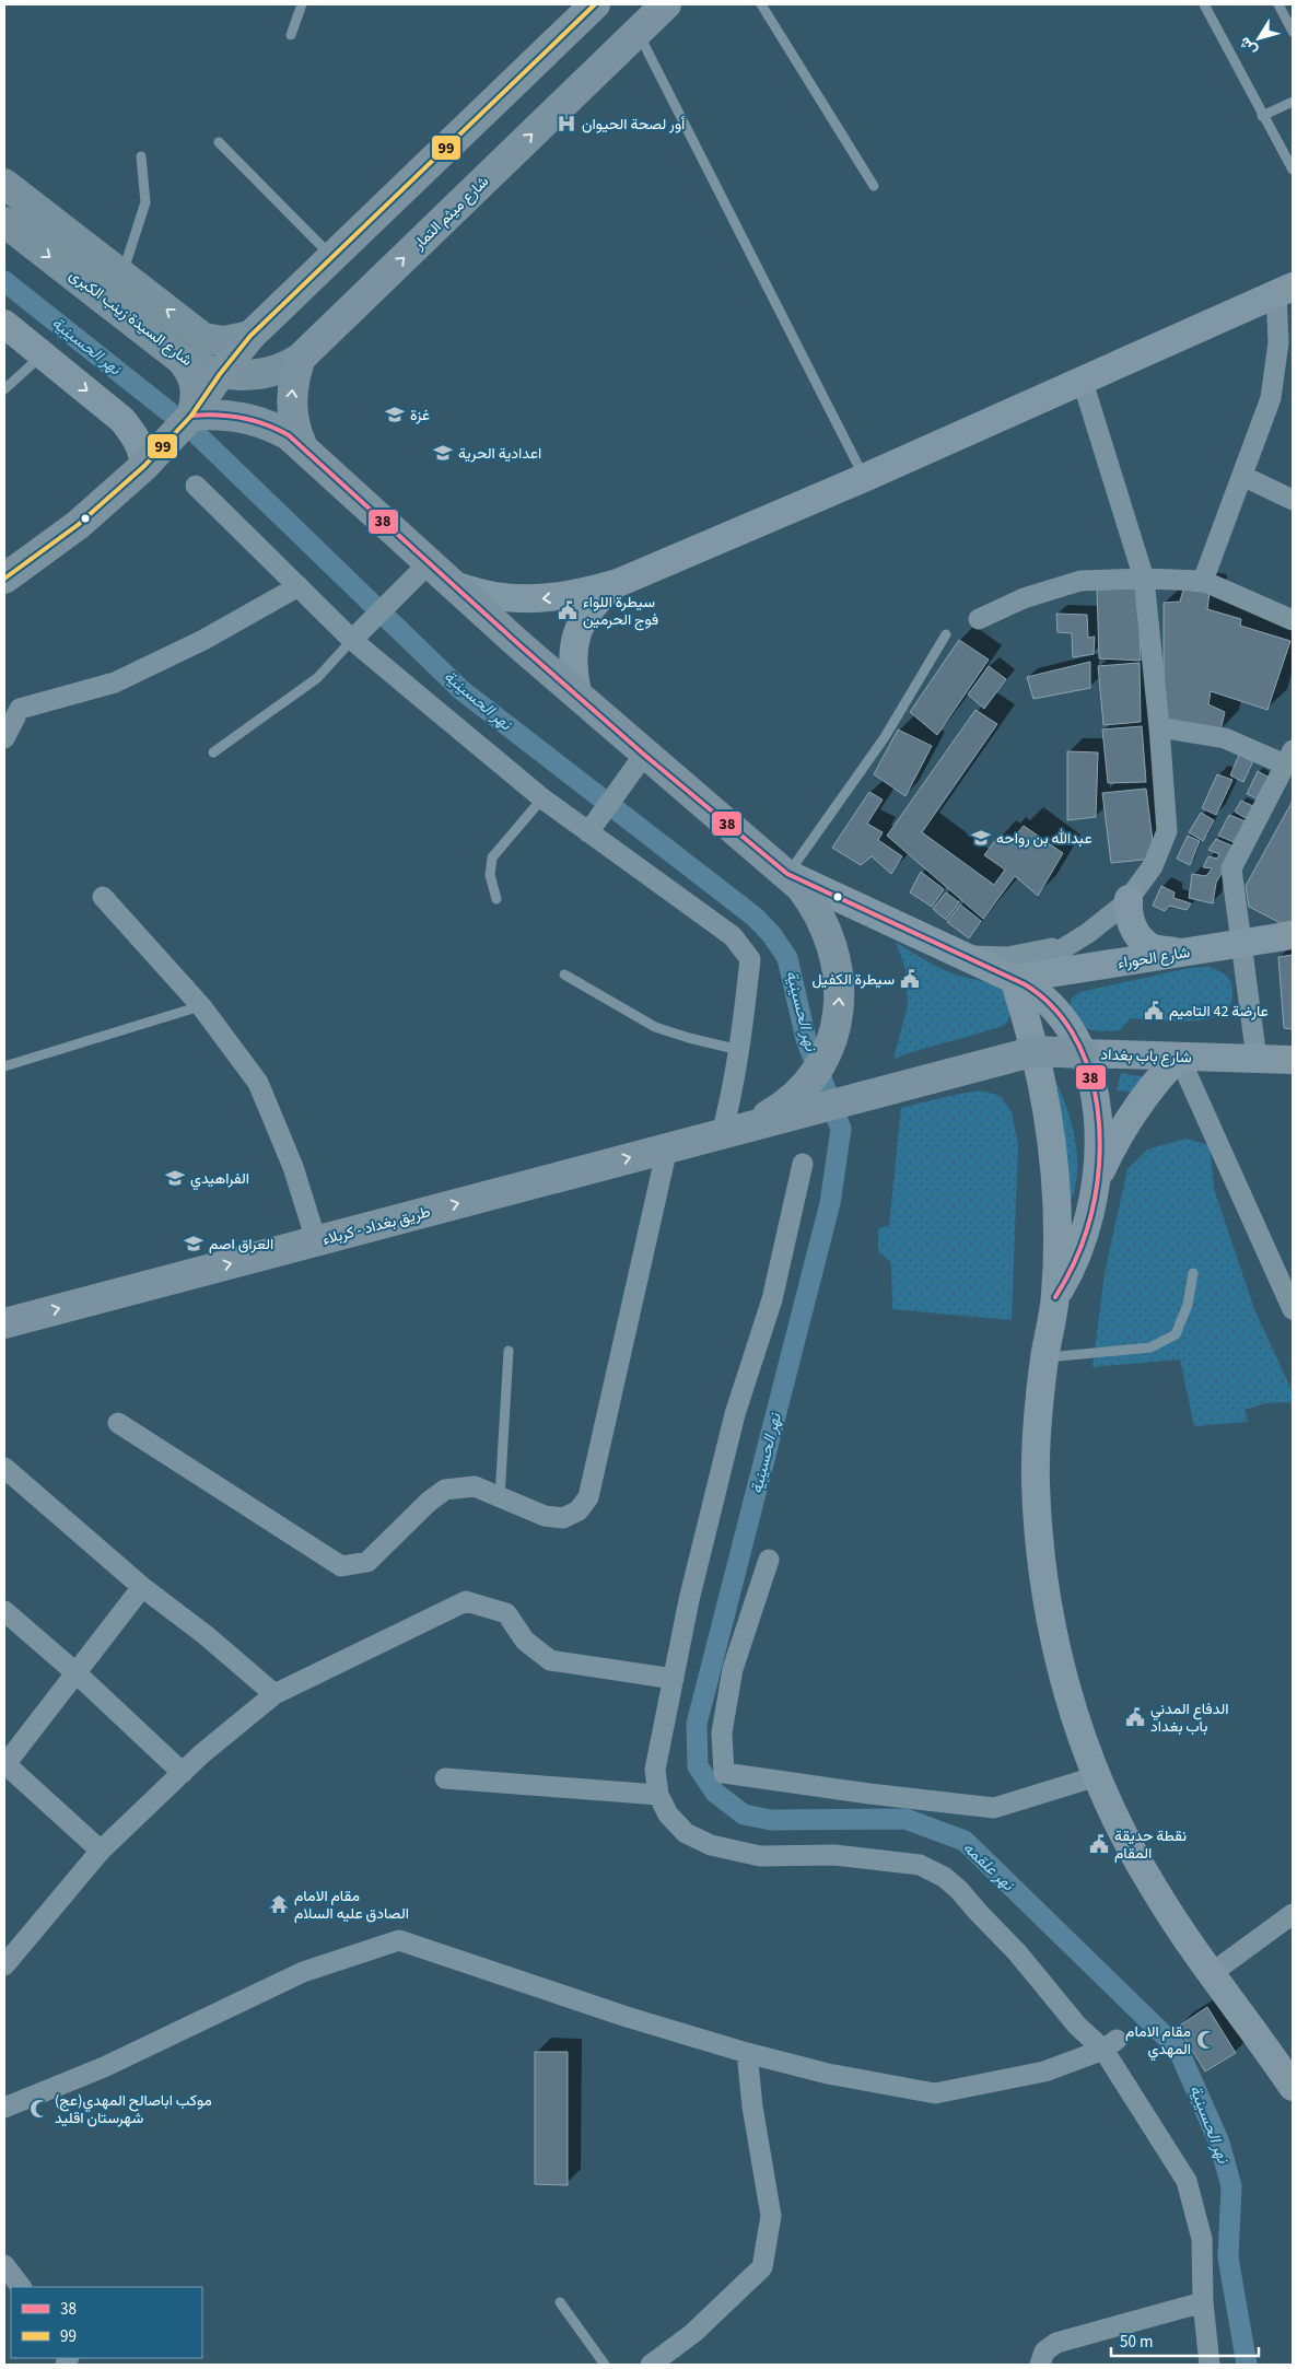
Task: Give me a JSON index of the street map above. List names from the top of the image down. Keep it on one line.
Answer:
{"streets":{"highway":["شارع ميثم التمار","شارع باب بغداد","طريق بغداد - كربلاء"],"main road":["شارع السيدة زينب الكبرى","شارع الحوراء"]},"crossings":[["شارع ميثم التمار","شارع السيدة زينب الكبرى"],["شارع الحوراء","شارع باب بغداد"],["شارع باب بغداد","طريق بغداد - كربلاء"]],"one_way":["طريق بغداد - كربلاء"],"water":["نهر الحسينية","نهر علقمه"],"places":{"hospital":["أور لصحة الحيوان"],"school or university":["غزة","اعدادية الحرية","عبدالله بن رواحه","الفراهيدي","العراق اصم"],"public building":["سيطرة اللواء فوج الحرمين","سيطرة الكفيل","عارضة 42 التاميم","الدفاع المدني باب بغداد","نقطة حديقة المقام"],"temple":["مقام الامام الصادق عليه السلام"],"mosque":["مقام الامام المهدي","موكب اباصالح المهدي(عج) شهرستان اقليد"]},"lines":["transit line 99","transit line 38"],"legend":["38","99"],"scale_bar":"50 m","north":"bottom left"}
